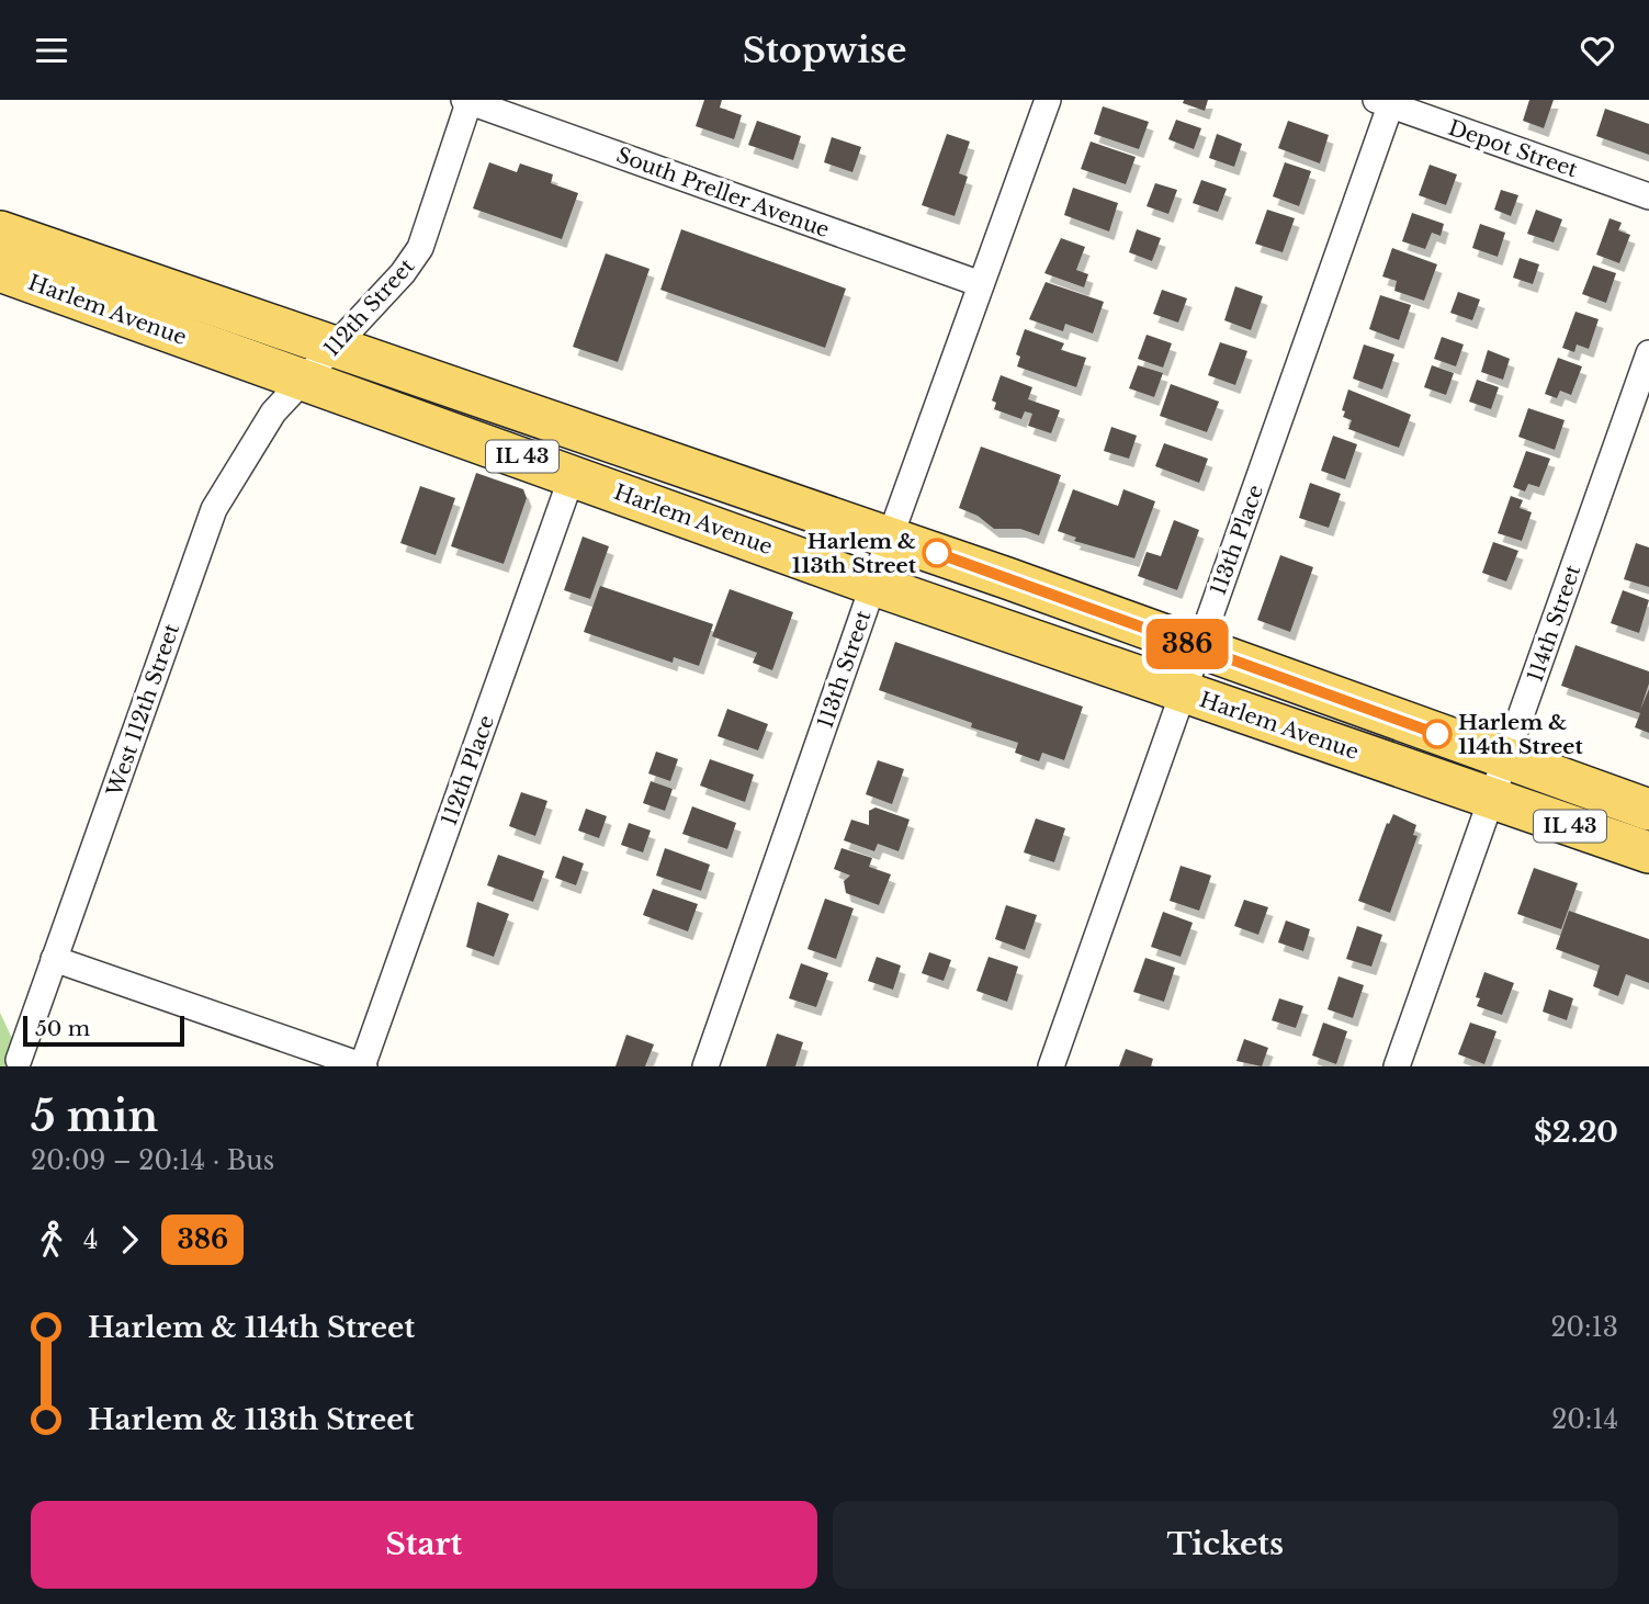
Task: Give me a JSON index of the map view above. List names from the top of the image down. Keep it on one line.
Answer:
{"streets":{"main road":["Harlem Avenue","IL 43"],"street":["Depot Street","South Preller Avenue","112th Street","113th Place","114th Street","113th Street","West 112th Street","112th Place"]},"crossings":[["Depot Street","113th Place"],["South Preller Avenue","112th Street"],["South Preller Avenue","113th Street"],["112th Street","Harlem Avenue"],["112th Street","West 112th Street"],["Harlem Avenue","113th Place"],["Harlem Avenue","114th Street"],["Harlem Avenue","113th Street"],["Harlem Avenue","West 112th Street"],["Harlem Avenue","112th Place"]],"places":["Harlem & 113th Street","Harlem & 114th Street"],"lines":["bus line 386"],"scale_bar":"50 m","page":{"header":"Stopwise","on_map":"386","scale":"50 m","heading":["5 min","20:09 – 20:14 · Bus","$2.20"],"legs":["4","386"],"list":[{"name":"Harlem & 114th Street","value":"20:13"},{"name":"Harlem & 113th Street","value":"20:14"}],"buttons":["Start","Tickets"]}}
